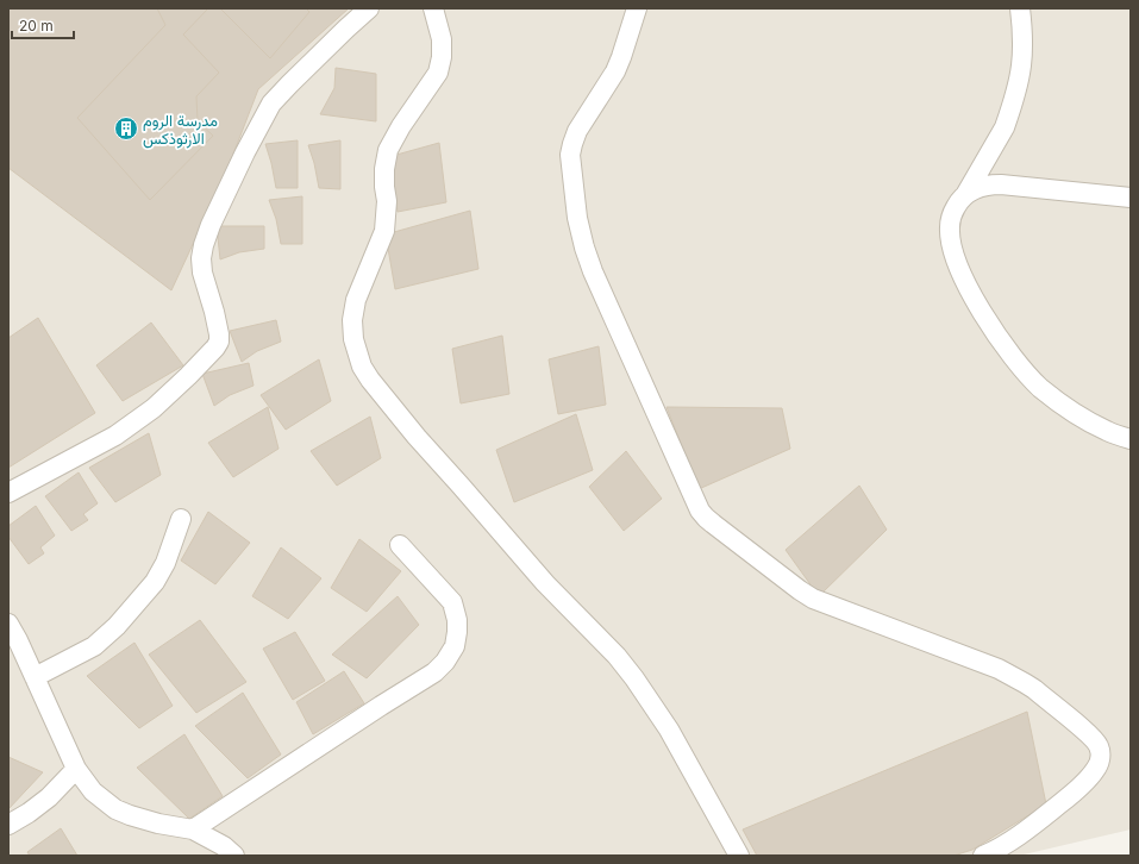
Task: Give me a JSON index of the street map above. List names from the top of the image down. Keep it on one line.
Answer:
{"places":{"building":["مدرسة الروم الارثوذكس"]},"scale_bar":"20 m"}
